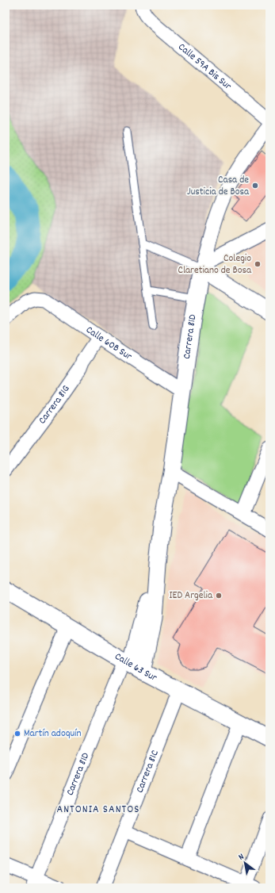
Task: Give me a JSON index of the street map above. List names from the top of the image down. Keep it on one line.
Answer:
{"streets":{"street":["Calle 59A Bis Sur","Carrera 81D","Calle 60B Sur","Carrera 81G","Calle 63 Sur","Carrera 81C"]},"crossings":[["Carrera 81D","Calle 60B Sur"],["Carrera 81D","Calle 63 Sur"],["Calle 60B Sur","Carrera 81G"],["Calle 63 Sur","Carrera 81C"]],"districts":["ANTONIA SANTOS"],"places":["Casa de Justicia de Bosa","Colegio Claretiano de Bosa","IED Argelia","Martín adoquín"],"north":"top left"}
